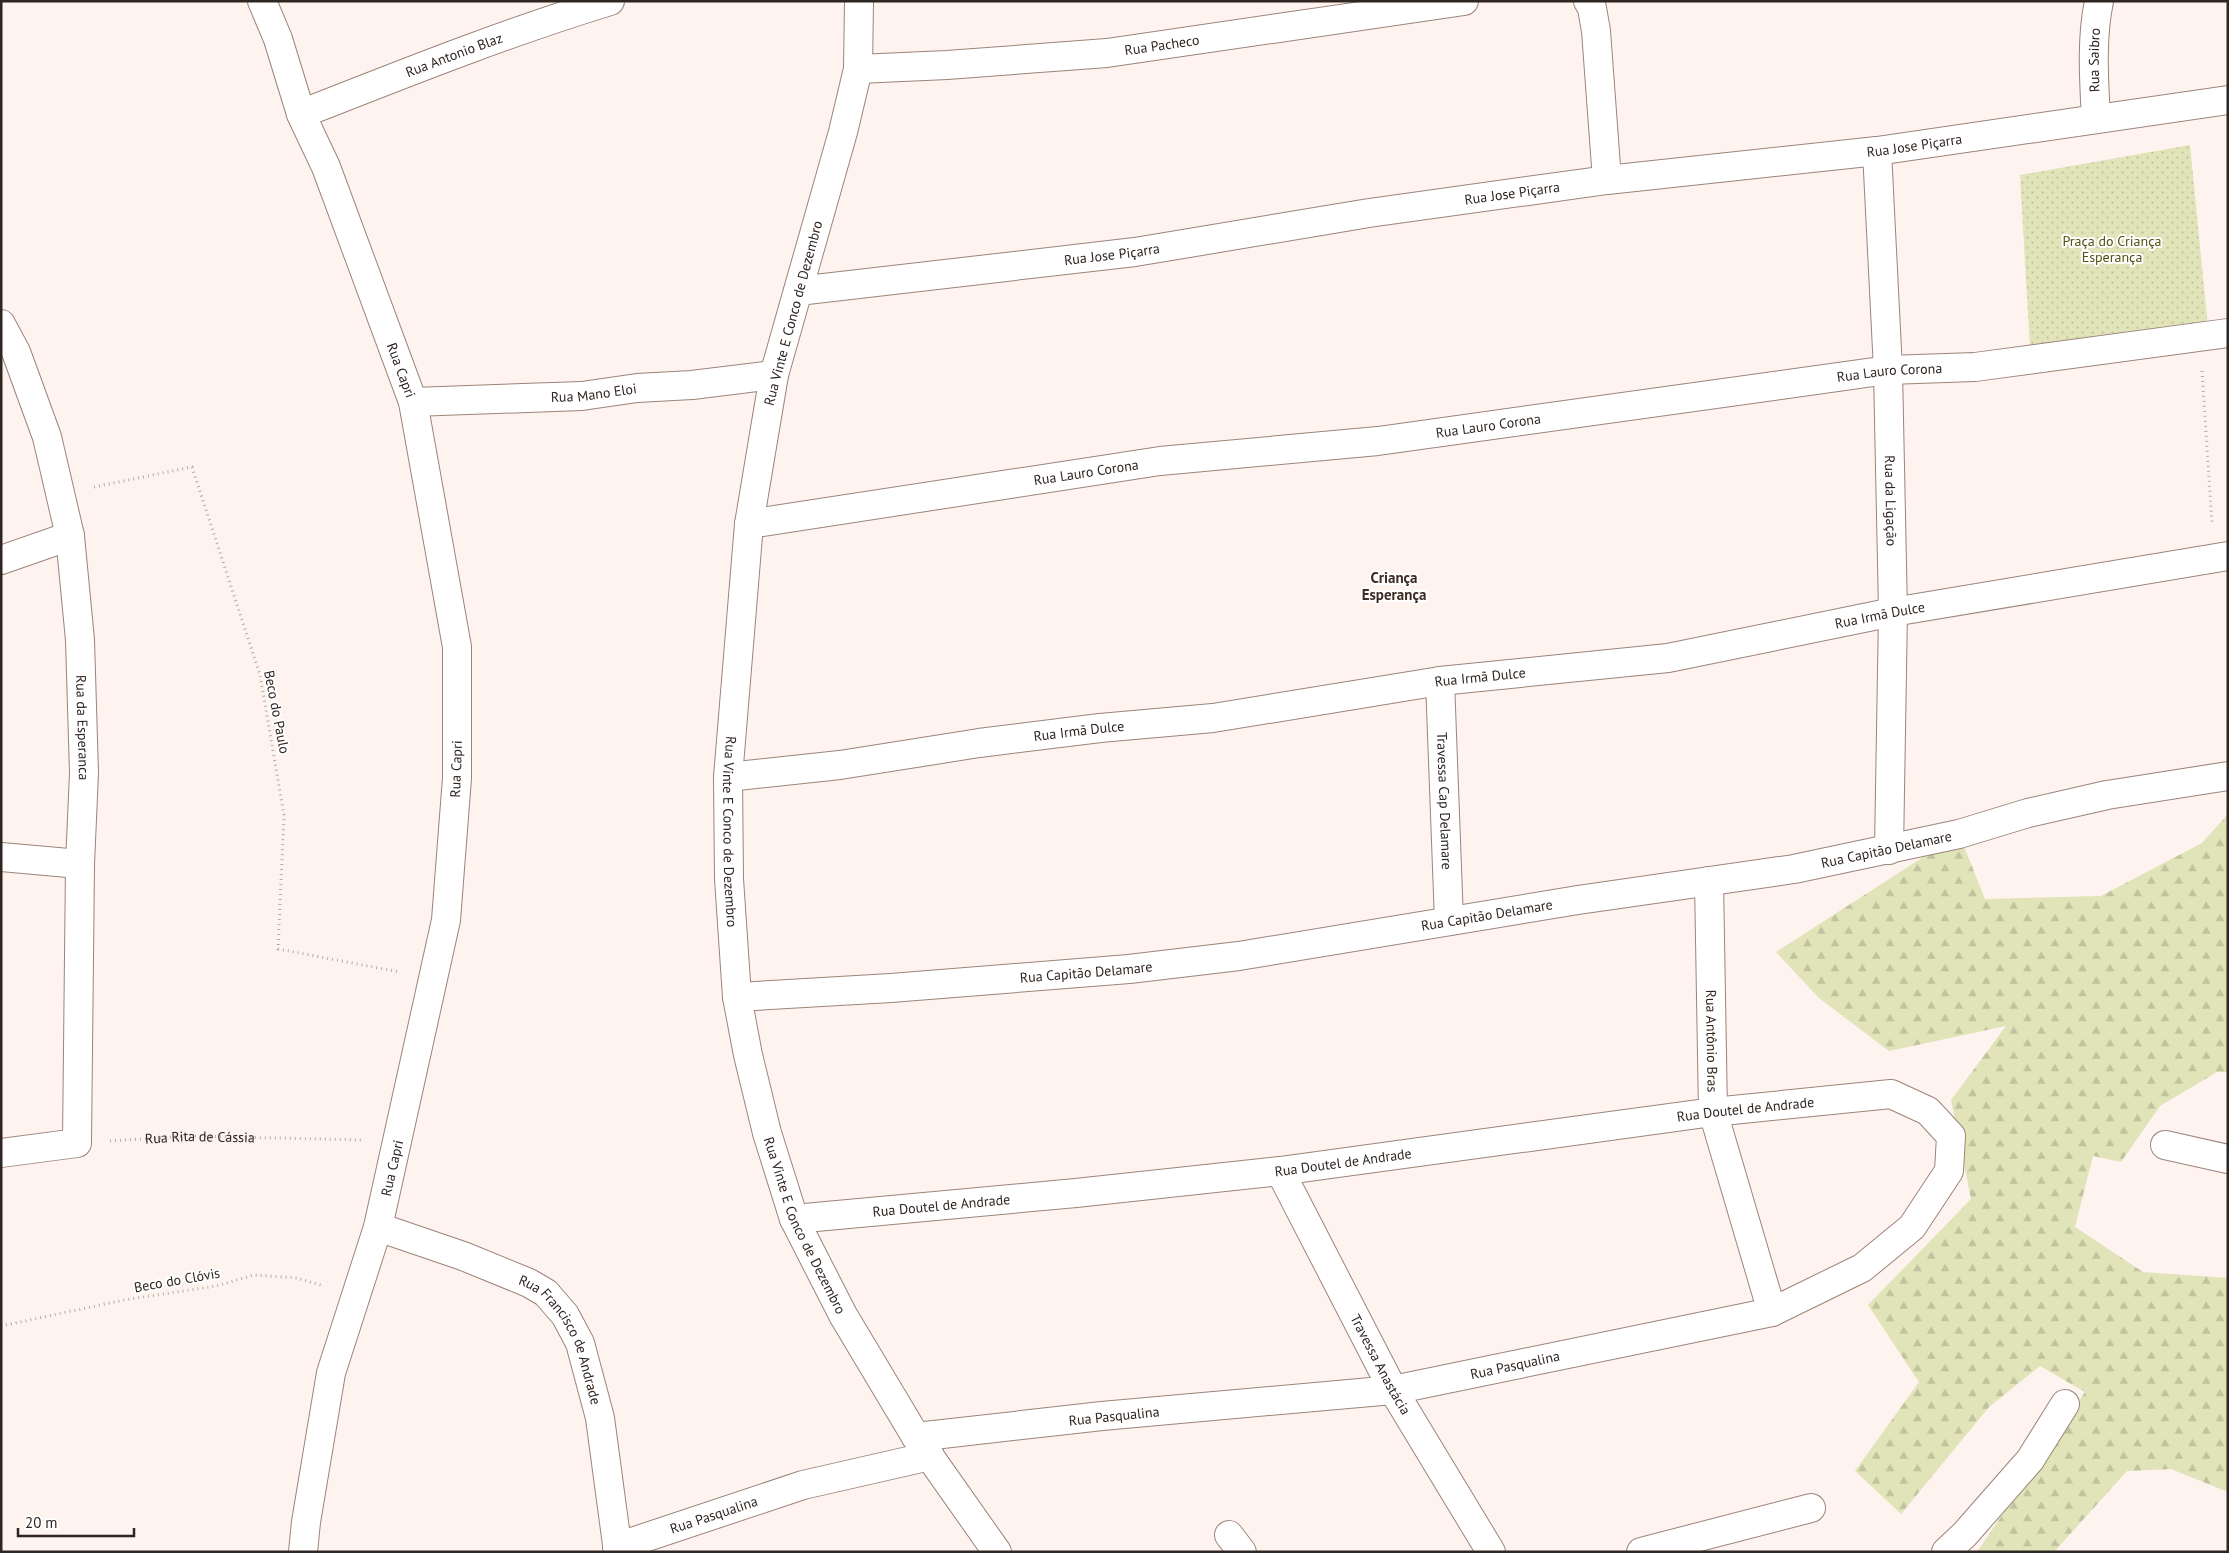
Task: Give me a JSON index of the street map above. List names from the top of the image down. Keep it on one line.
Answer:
{"streets":{"street":["Rua Pacheco","Rua Antonio Blaz","Rua Saibro","Rua Jose Piçarra","Rua Vinte E Conco de Dezembro","Rua Capri","Rua Lauro Corona","Rua Mano Eloi","Rua da Ligação","Rua Irmã Dulce","Rua da Esperanca","Travessa Cap Delamare","Rua Capitão Delamare","Rua Antônio Bras","Rua Doutel de Andrade","Rua Francisco de Andrade","Travessa Anastácia","Rua Pasqualina"],"path":["Beco do Paulo","Rua Rita de Cássia","Beco do Clóvis"]},"crossings":[["Rua Pacheco","Rua Vinte E Conco de Dezembro"],["Rua Antonio Blaz","Rua Capri"],["Rua Saibro","Rua Jose Piçarra"],["Rua Jose Piçarra","Rua Vinte E Conco de Dezembro"],["Rua Jose Piçarra","Rua da Ligação"],["Rua Vinte E Conco de Dezembro","Rua Lauro Corona"],["Rua Vinte E Conco de Dezembro","Rua Mano Eloi"],["Rua Vinte E Conco de Dezembro","Rua Irmã Dulce"],["Rua Vinte E Conco de Dezembro","Rua Capitão Delamare"],["Rua Vinte E Conco de Dezembro","Rua Doutel de Andrade"],["Rua Vinte E Conco de Dezembro","Rua Pasqualina"],["Rua Capri","Rua Mano Eloi"],["Rua Capri","Beco do Paulo"],["Rua Capri","Rua Rita de Cássia"],["Rua Capri","Beco do Clóvis"],["Rua Capri","Rua Francisco de Andrade"],["Rua Lauro Corona","Rua da Ligação"],["Rua da Ligação","Rua Irmã Dulce"],["Rua da Ligação","Rua Capitão Delamare"],["Rua Irmã Dulce","Travessa Cap Delamare"],["Beco do Paulo","Rua da Esperanca"],["Rua da Esperanca","Rua Rita de Cássia"],["Travessa Cap Delamare","Rua Capitão Delamare"],["Rua Capitão Delamare","Rua Antônio Bras"],["Rua Antônio Bras","Rua Doutel de Andrade"],["Rua Antônio Bras","Rua Pasqualina"],["Rua Doutel de Andrade","Travessa Anastácia"],["Rua Doutel de Andrade","Rua Pasqualina"],["Rua Francisco de Andrade","Rua Pasqualina"],["Travessa Anastácia","Rua Pasqualina"]],"districts":["Criança Esperança"],"parks":["Praça do Criança Esperança"],"scale_bar":"20 m"}
